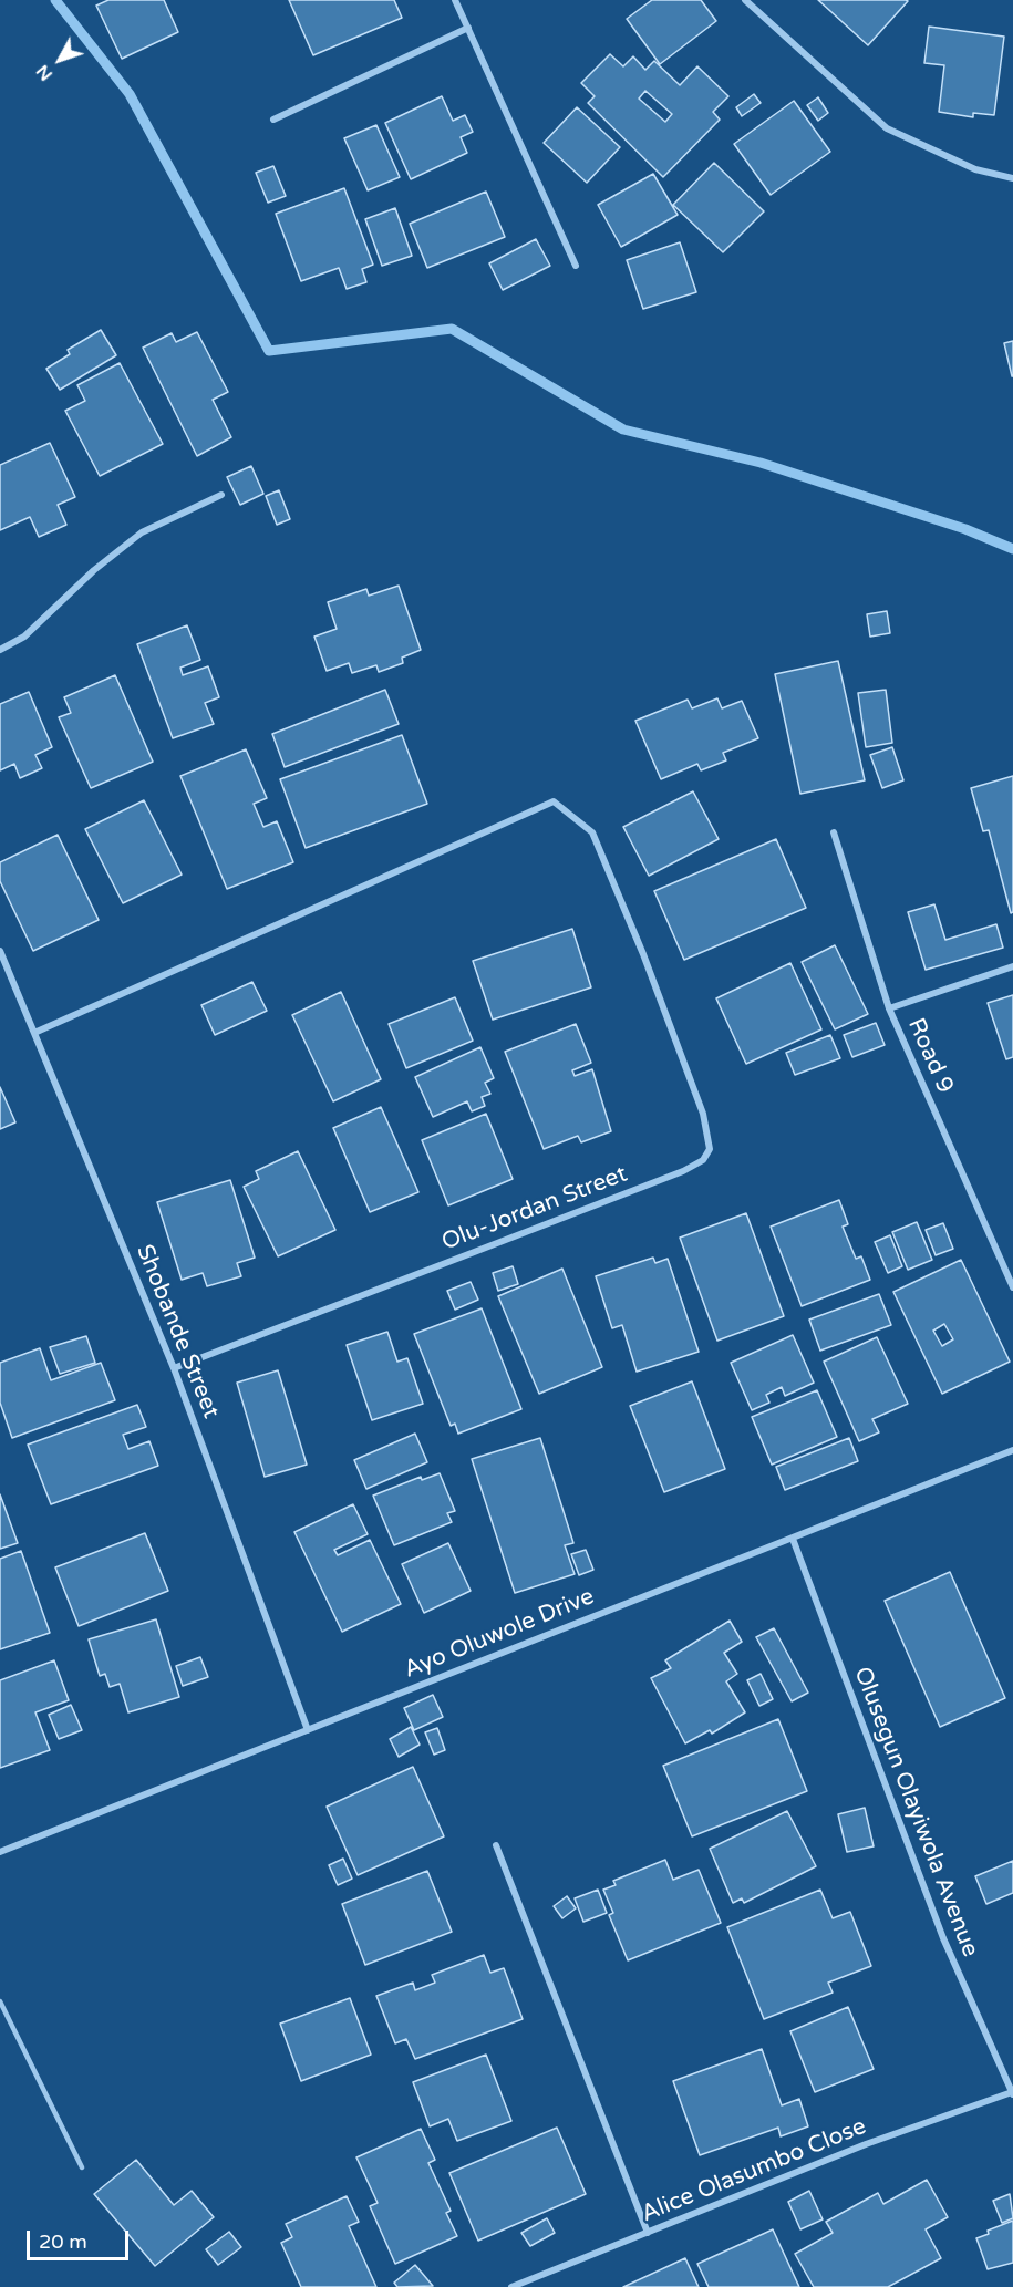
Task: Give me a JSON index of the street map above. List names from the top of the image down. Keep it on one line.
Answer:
{"streets":{"street":["Road 9","Olu-Jordan Street","Shobande Street","Ayo Oluwole Drive","Olusegun Olayiwola Avenue","Alice Olasumbo Close"]},"crossings":[["Olu-Jordan Street","Shobande Street"],["Shobande Street","Ayo Oluwole Drive"],["Ayo Oluwole Drive","Olusegun Olayiwola Avenue"],["Olusegun Olayiwola Avenue","Alice Olasumbo Close"]],"scale_bar":"20 m","north":"bottom left"}
